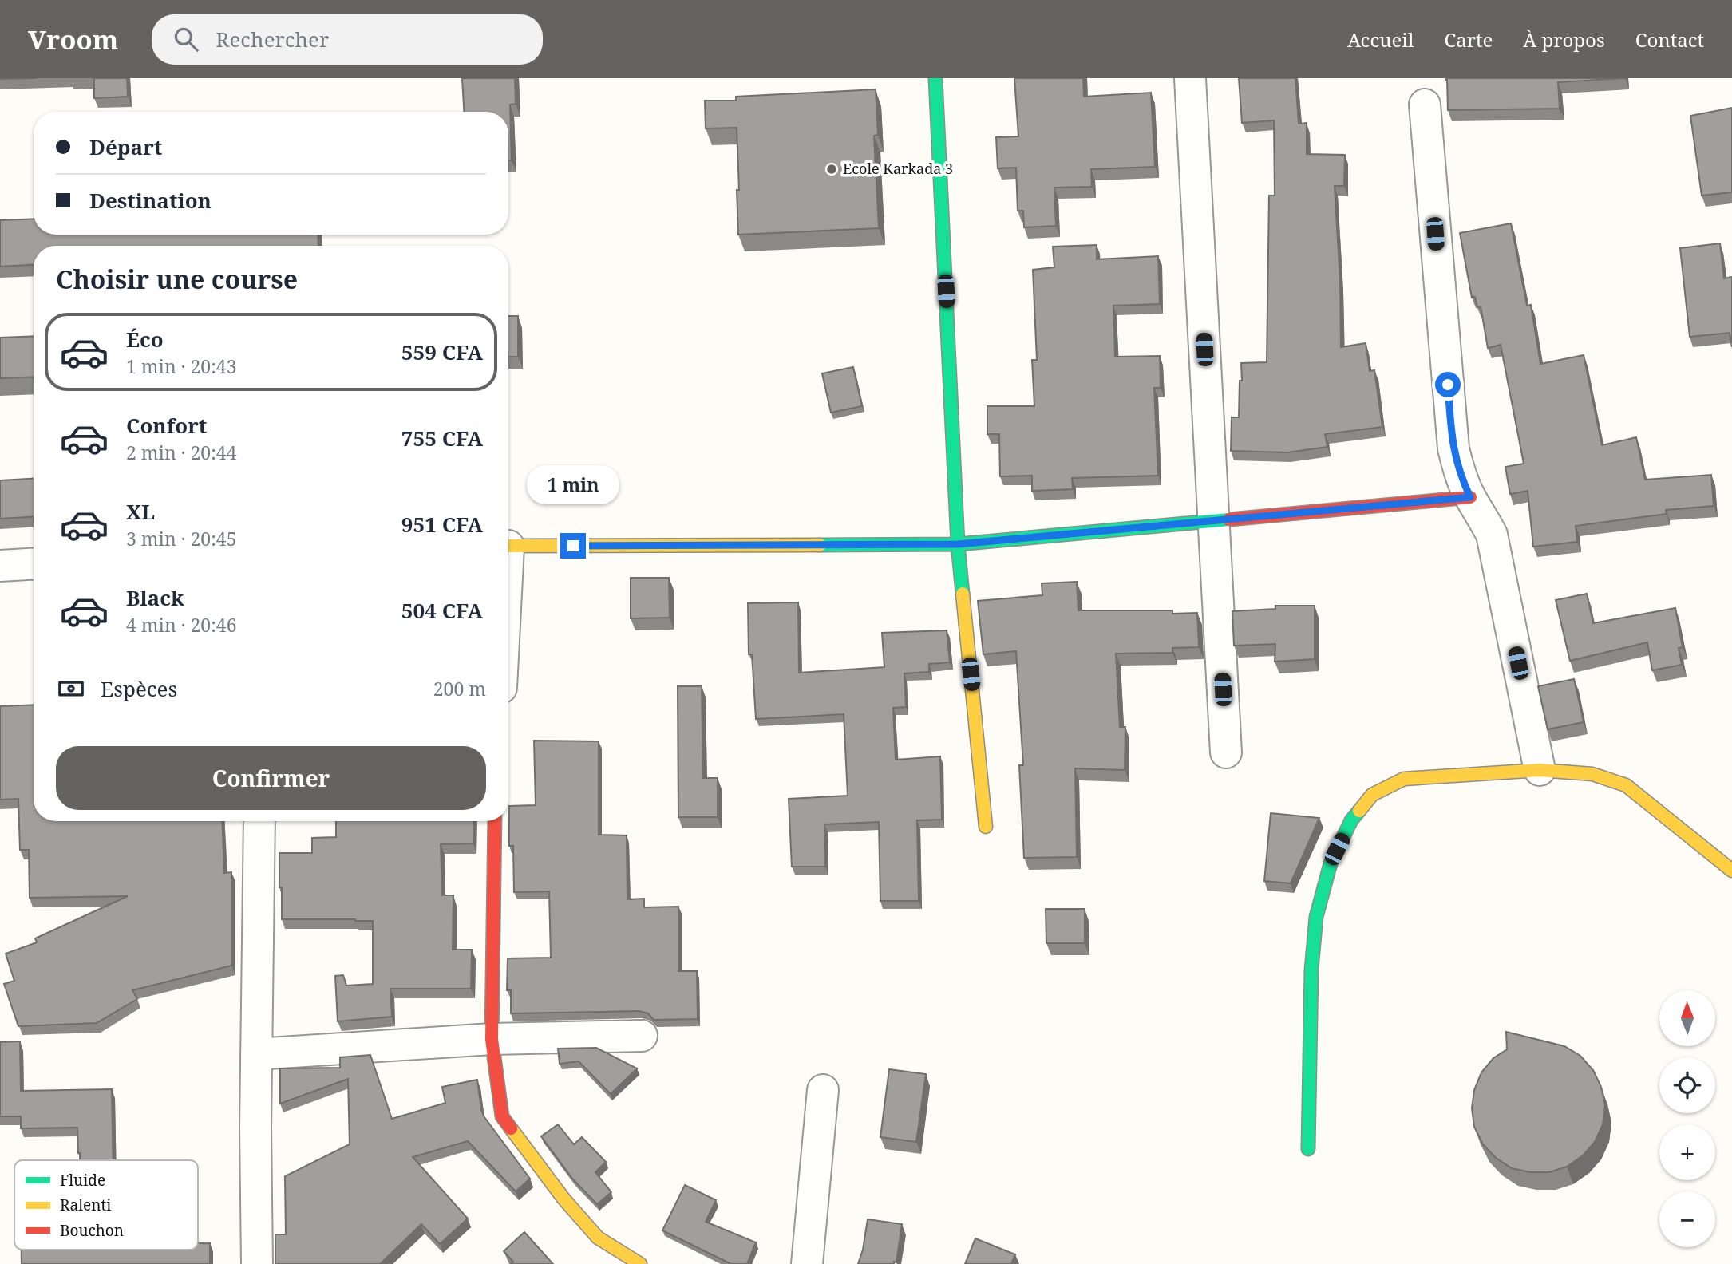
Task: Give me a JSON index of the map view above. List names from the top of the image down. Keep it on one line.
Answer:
{"places":["Ecole Karkada 3"],"legend":["Fluide","Ralenti","Bouchon"],"north":"top","page":{"header":"Vroom","search":"Rechercher","nav":["Accueil","Carte","À propos","Contact"],"banner":["Départ","Destination"],"heading":"Choisir une course","list":[{"name":"Éco","note":"1 min · 20:43","value":"559 CFA"},{"name":"Confort","note":"2 min · 20:44","value":"755 CFA"},{"name":"XL","note":"3 min · 20:45","value":"951 CFA"},{"name":"Black","note":"4 min · 20:46","value":"504 CFA"}],"bubble":"1 min","pay":["Espèces","200 m"],"buttons":"Confirmer","map_buttons":["+","−"]}}
